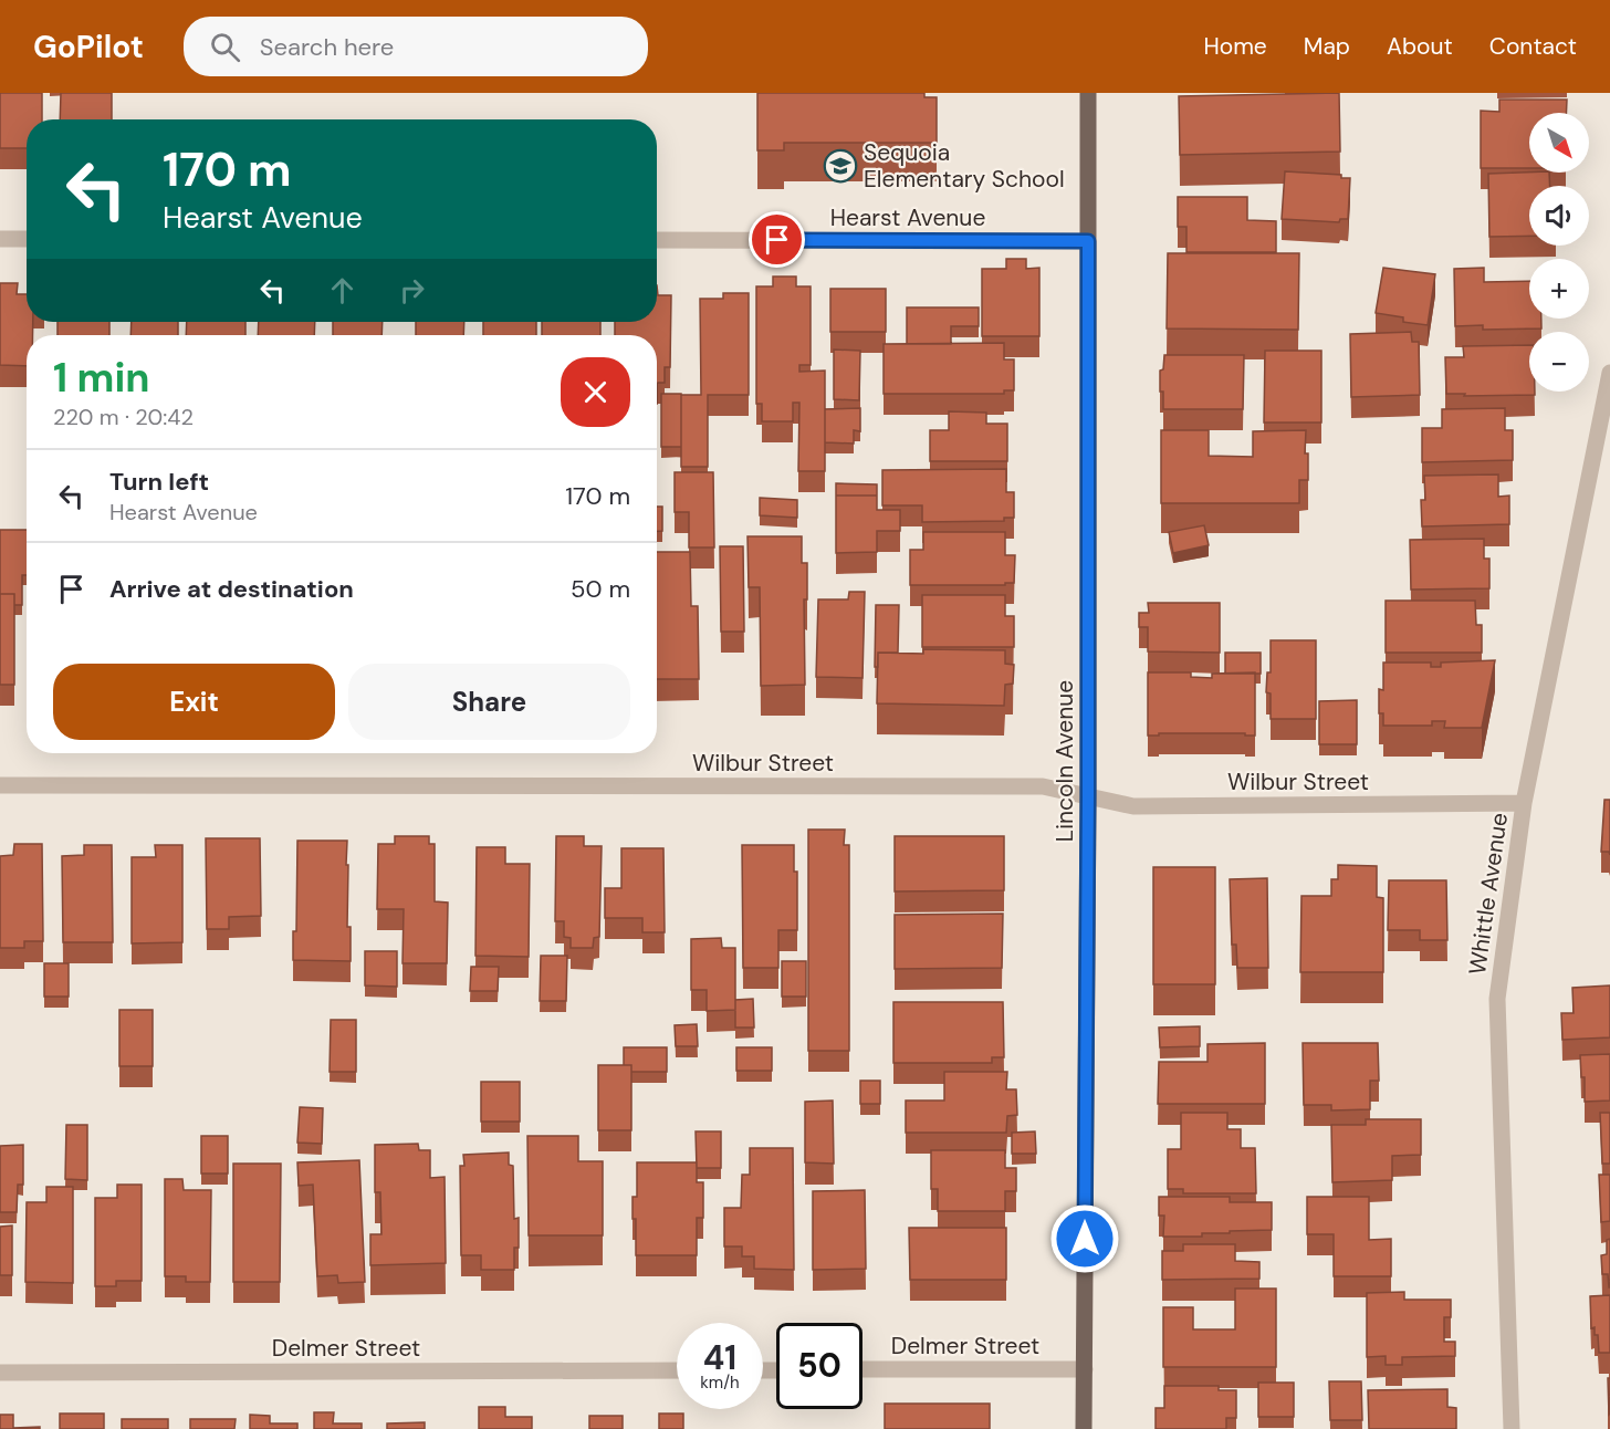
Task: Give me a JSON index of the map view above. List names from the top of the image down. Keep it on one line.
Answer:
{"streets":{"main road":["Lincoln Avenue"],"street":["Hearst Avenue","Wilbur Street","Whittle Avenue","Delmer Street"]},"crossings":[["Hearst Avenue","Lincoln Avenue"],["Lincoln Avenue","Wilbur Street"],["Lincoln Avenue","Delmer Street"],["Wilbur Street","Whittle Avenue"]],"places":{"school or university":["Sequoia Elementary School"]},"north":"bottom right","page":{"header":"GoPilot","search":"Search here","nav":["Home","Map","About","Contact"],"map_buttons":["+","−"],"turn":["170 m","Hearst Avenue"],"heading":["1 min","220 m · 20:42"],"list":[{"name":"Turn left","note":"Hearst Avenue","value":"170 m"},{"name":"Arrive at destination","value":"50 m"}],"buttons":["Exit","Share"],"speed":"41 km/h","limit":"50"}}
